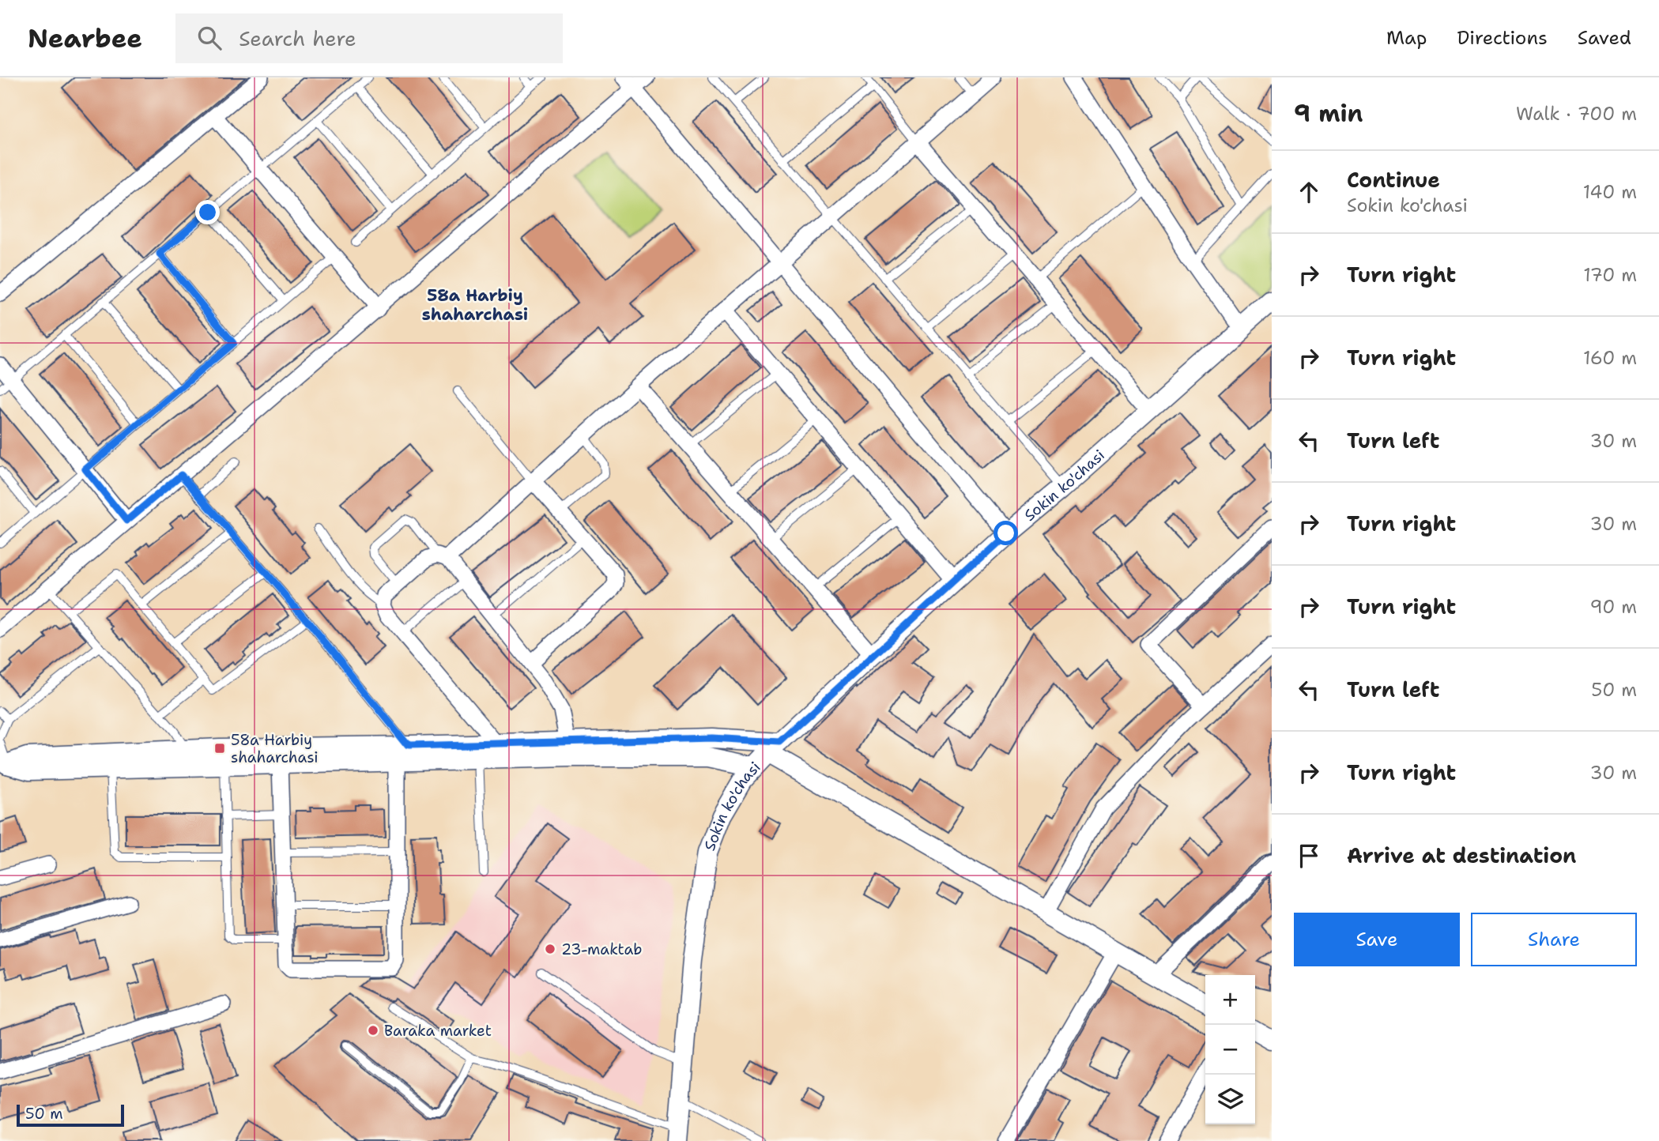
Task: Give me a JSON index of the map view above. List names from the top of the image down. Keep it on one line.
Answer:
{"streets":{"street":["Sokin ko'chasi"]},"districts":["58a Harbiy shaharchasi"],"places":{"transit":["58a Harbiy shaharchasi"],"other":["23-maktab","Baraka market"]},"scale_bar":"50 m","page":{"header":"Nearbee","search":"Search here","nav":["Map","Directions","Saved"],"heading":["9 min","Walk · 700 m"],"list":[["Continue","Sokin ko'chasi","140 m"],["Turn right","170 m"],["Turn right","160 m"],["Turn left","30 m"],["Turn right","30 m"],["Turn right","90 m"],["Turn left","50 m"],["Turn right","30 m"],"Arrive at destination"],"buttons":["Save","Share"],"map_buttons":["+","−"],"scale":"50 m"}}
